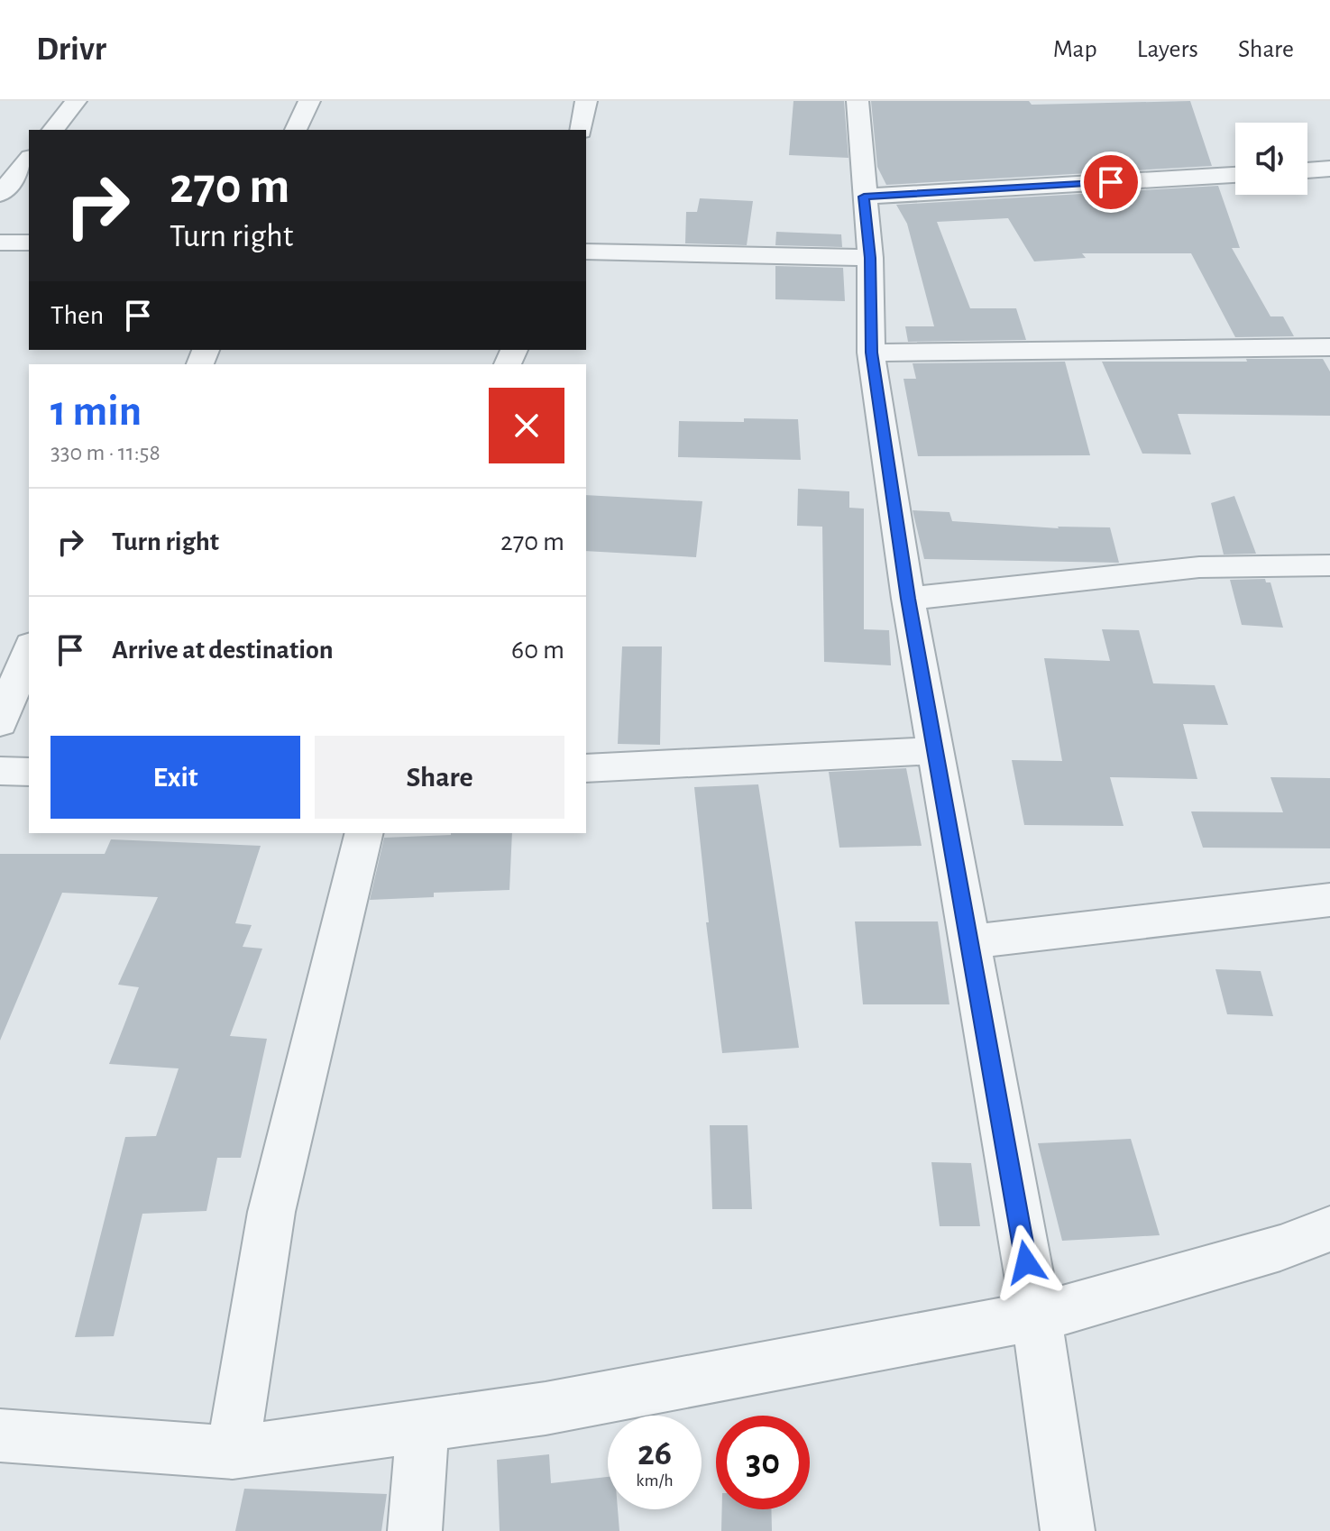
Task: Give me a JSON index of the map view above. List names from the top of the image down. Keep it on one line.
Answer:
{"page":{"header":"Drivr","nav":["Map","Layers","Share"],"turn":["270 m","Turn right"],"then":"Then","heading":["1 min","330 m · 11:58"],"list":[{"name":"Turn right","value":"270 m"},{"name":"Arrive at destination","value":"60 m"}],"buttons":["Exit","Share"],"speed":"26 km/h","limit":"30"}}
